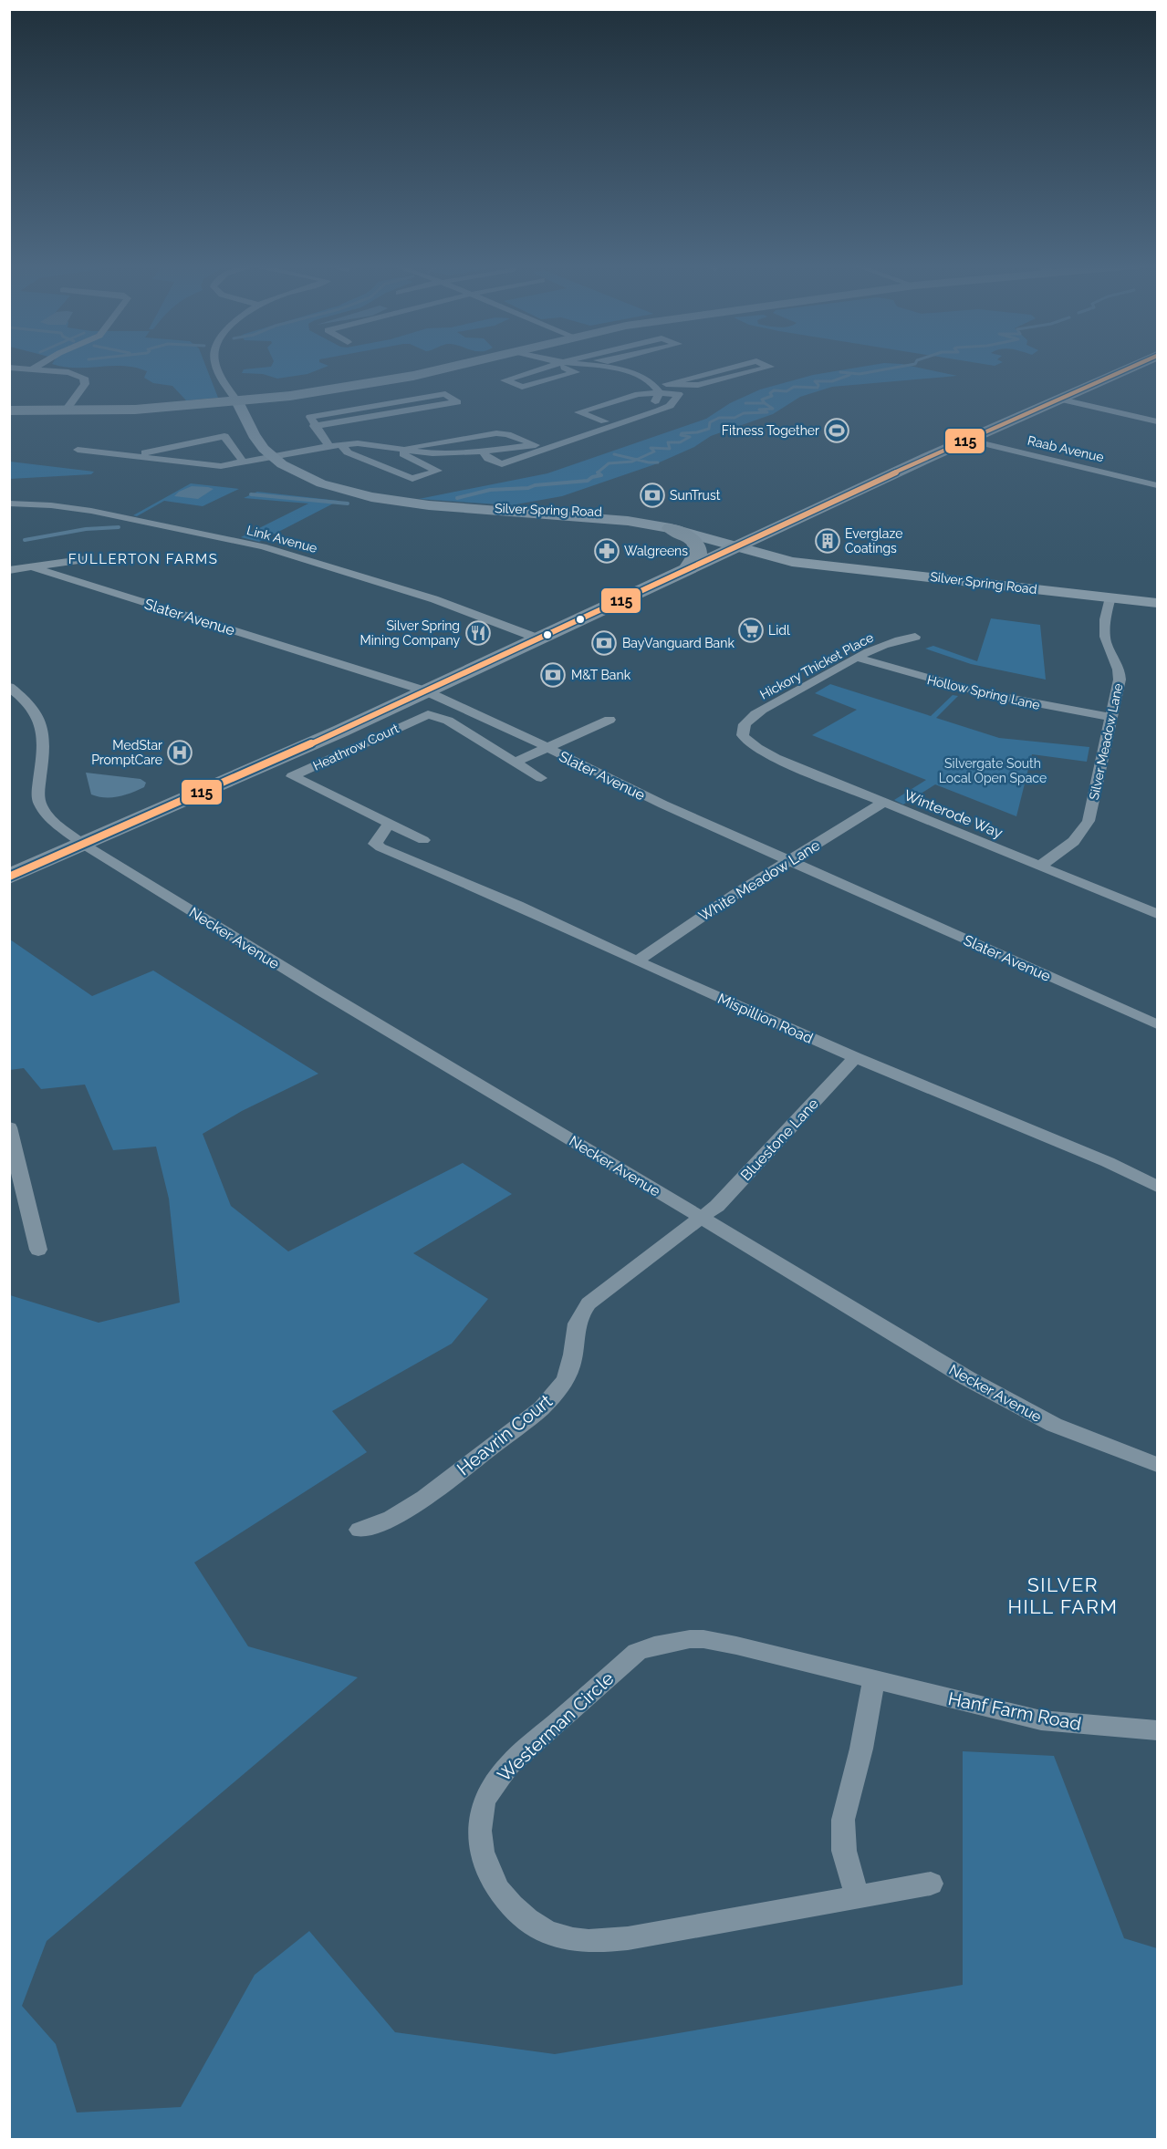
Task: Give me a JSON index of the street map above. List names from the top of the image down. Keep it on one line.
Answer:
{"streets":{"main road":["Silver Spring Road"],"street":["Raab Avenue","Link Avenue","Slater Avenue","Hickory Thicket Place","Hollow Spring Lane","Silver Meadow Lane","Heathrow Court","Winterode Way","White Meadow Lane","Necker Avenue","Mispillion Road","Bluestone Lane","Heavrin Court","Hanf Farm Road","Westerman Circle"]},"crossings":[["Silver Spring Road","Silver Meadow Lane"],["Slater Avenue","White Meadow Lane"],["Hickory Thicket Place","Hollow Spring Lane"],["Hickory Thicket Place","Winterode Way"],["Hollow Spring Lane","Silver Meadow Lane"],["Silver Meadow Lane","Winterode Way"],["Heathrow Court","Mispillion Road"],["Winterode Way","White Meadow Lane"],["White Meadow Lane","Mispillion Road"],["Necker Avenue","Bluestone Lane"],["Necker Avenue","Heavrin Court"],["Mispillion Road","Bluestone Lane"],["Bluestone Lane","Heavrin Court"],["Hanf Farm Road","Westerman Circle"]],"districts":["FULLERTON FARMS","SILVER HILL FARM"],"parks":["Silvergate South Local Open Space"],"places":{"sports":["Fitness Together"],"bank":["SunTrust","BayVanguard Bank","M&T Bank"],"building":["Everglaze Coatings"],"pharmacy":["Walgreens"],"supermarket":["Lidl"],"restaurant":["Silver Spring Mining Company"],"hospital":["MedStar PromptCare"]},"lines":["transit line 115"]}
